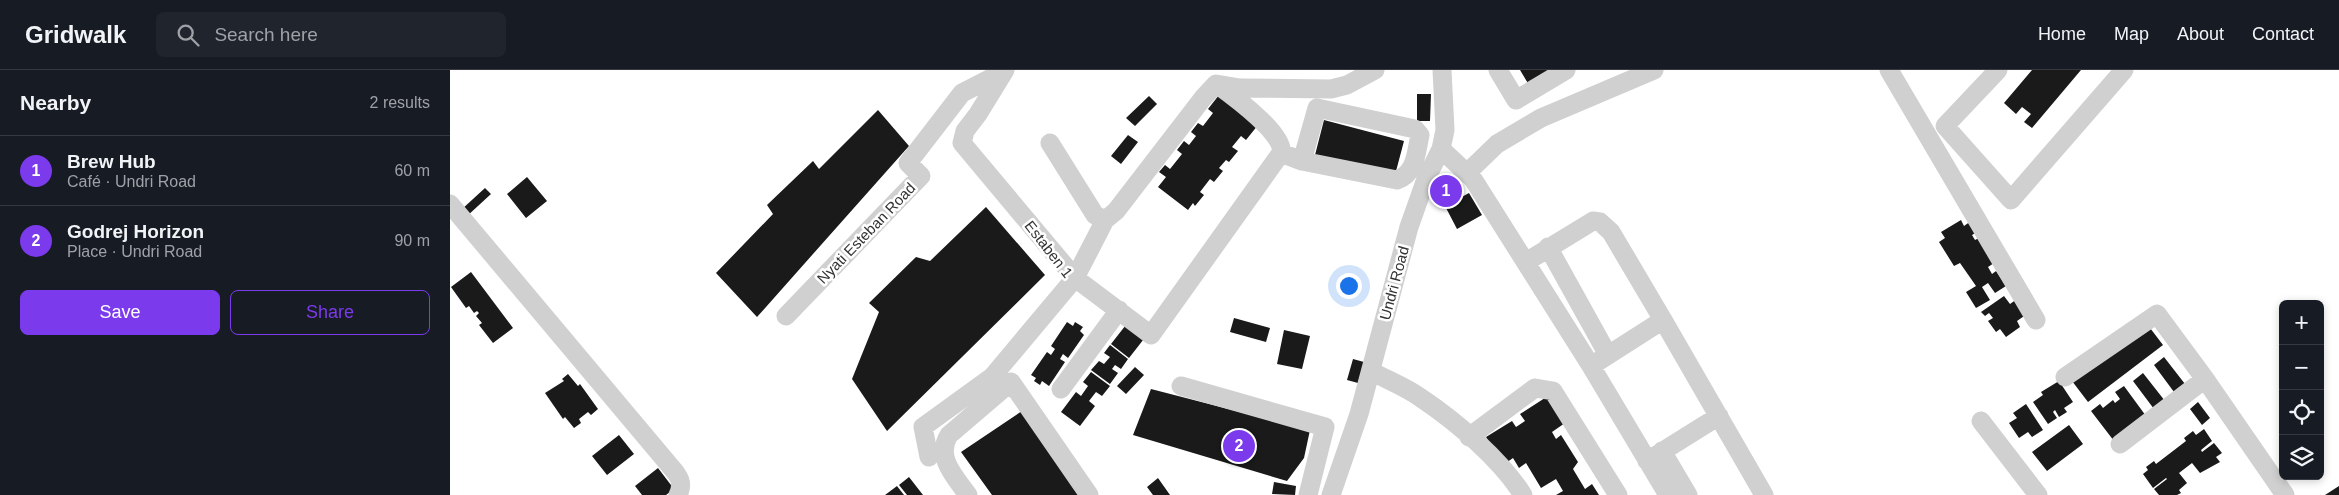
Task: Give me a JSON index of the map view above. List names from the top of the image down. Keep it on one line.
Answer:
{"streets":{"street":["Nyati Esteban Road","Estaben 1","Undri Road"]},"crossings":[["Nyati Esteban Road","Estaben 1"]],"page":{"header":"Gridwalk","search":"Search here","nav":["Home","Map","About","Contact"],"heading":["Nearby","2 results"],"list":[{"mark":"1","name":"Brew Hub","note":"Café · Undri Road","value":"60 m"},{"mark":"2","name":"Godrej Horizon","note":"Place · Undri Road","value":"90 m"}],"pins":["1","2"],"buttons":["Save","Share"],"map_buttons":["+","−"]}}
